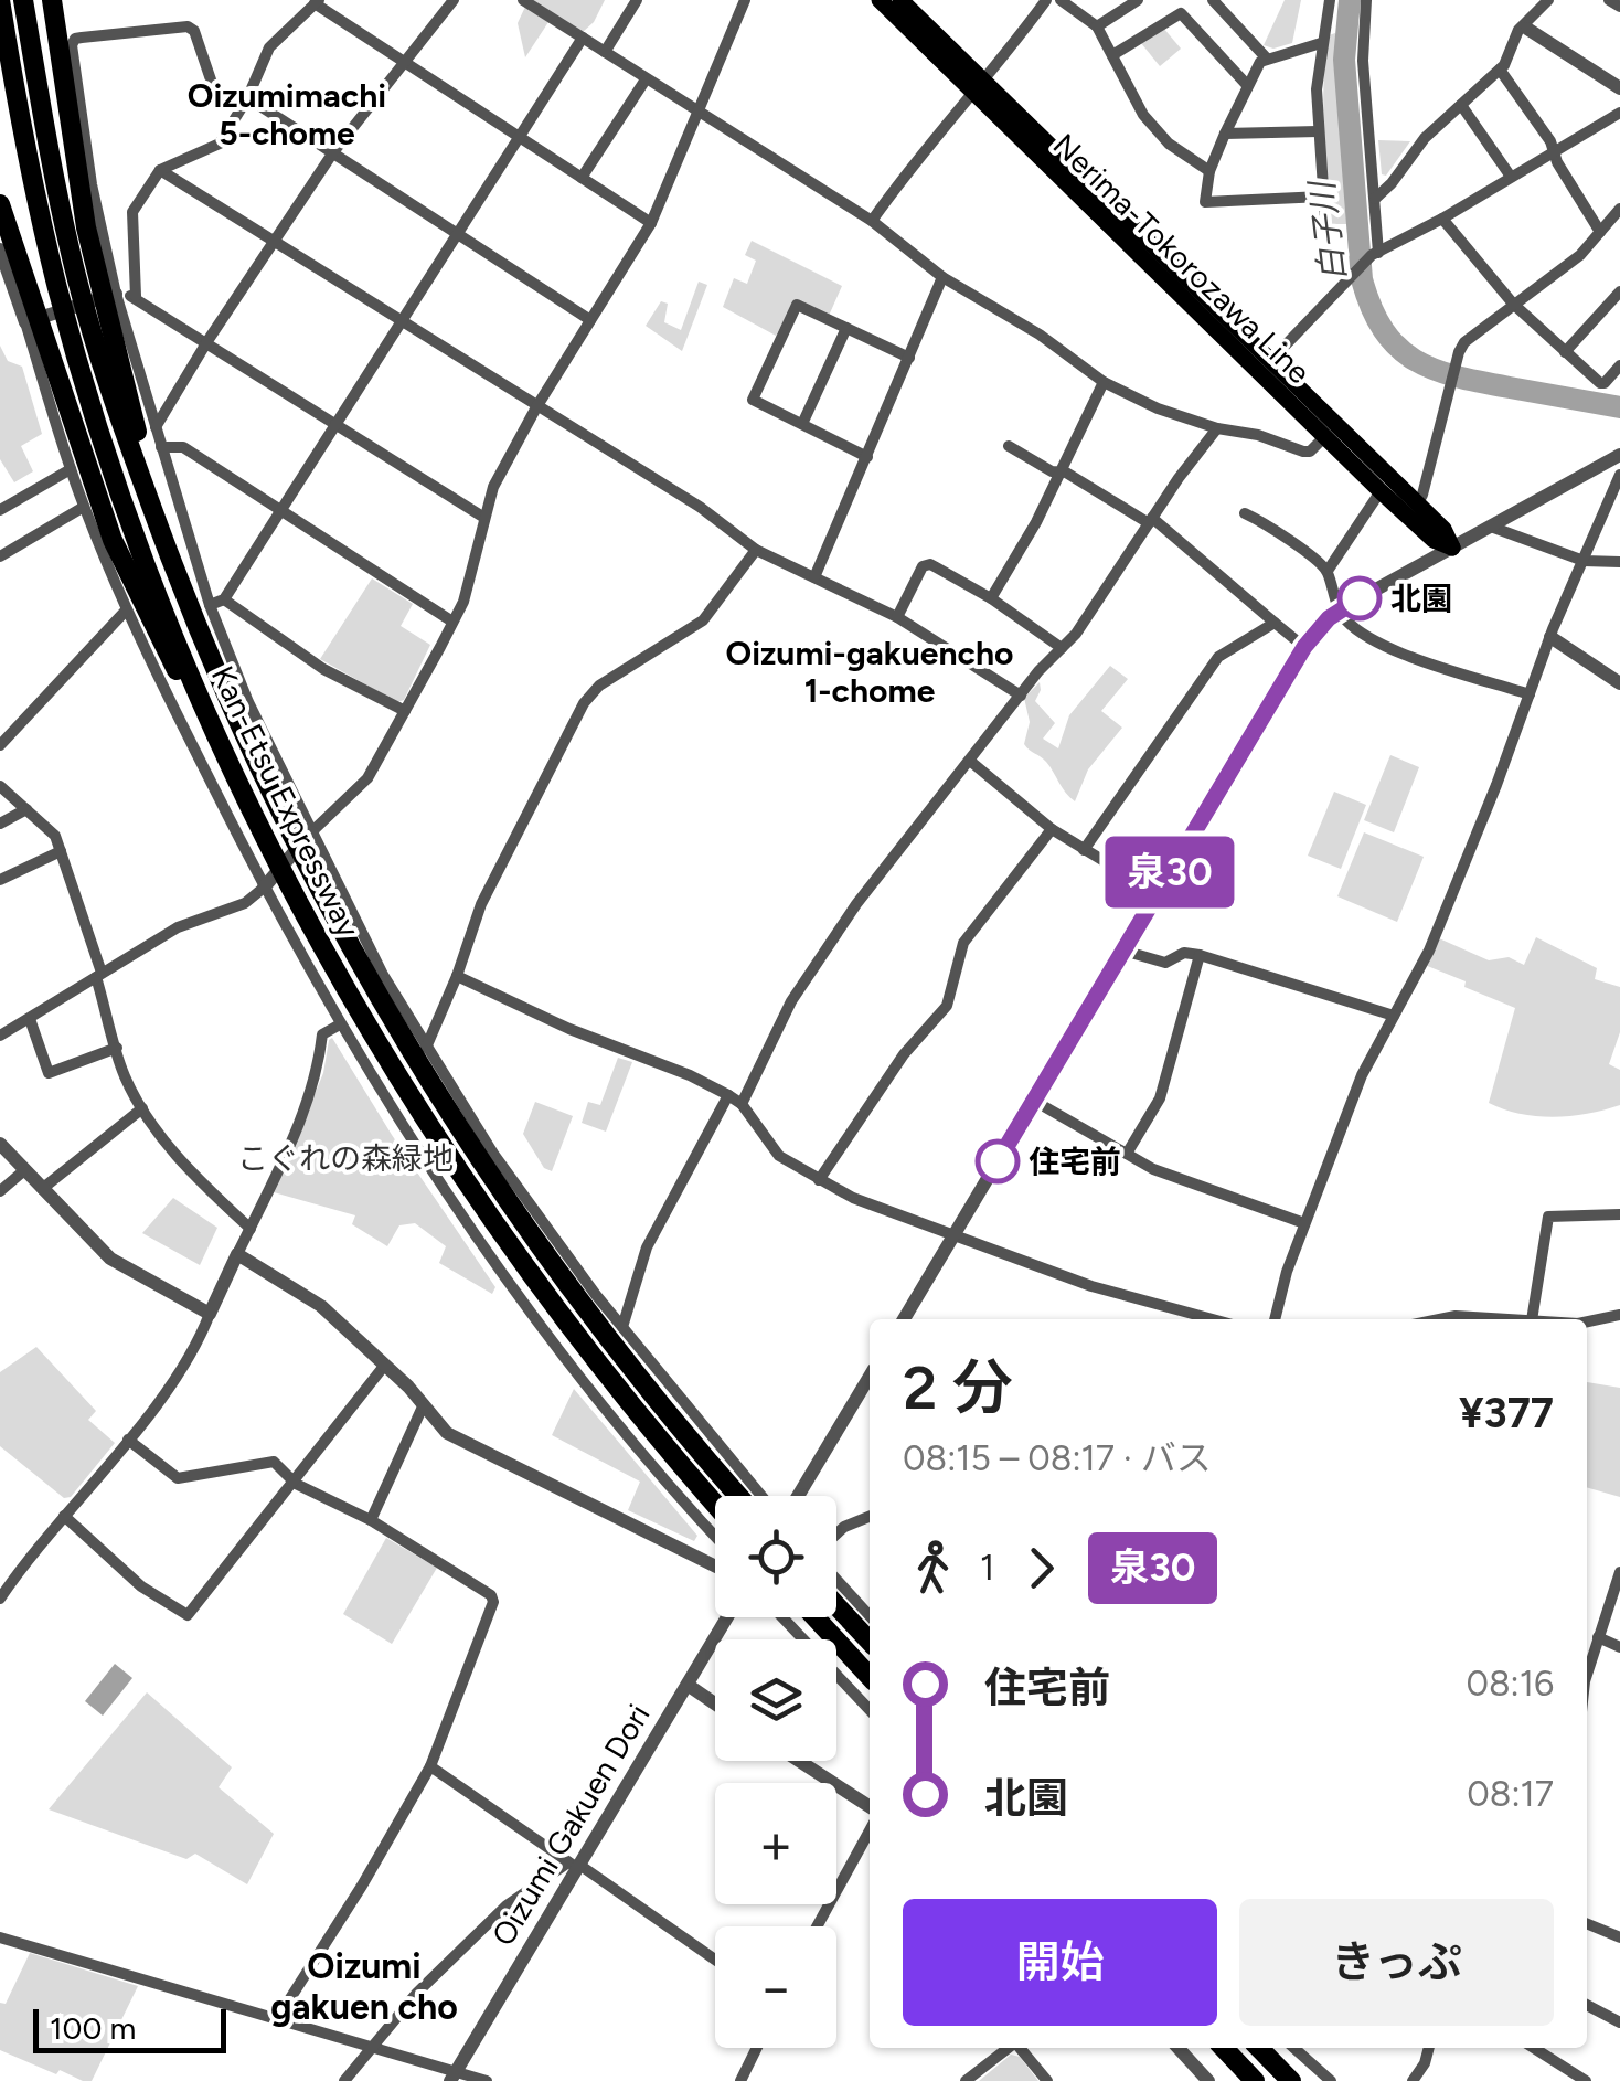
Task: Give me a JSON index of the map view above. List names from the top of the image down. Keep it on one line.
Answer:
{"streets":{"highway":["Kan-Etsu Expressway"],"main road":["Nerima-Tokorozawa Line"],"street":["Oizumi Gakuen Dori"]},"districts":["Oizumimachi 5-chome","Oizumi-gakuencho 1-chome","Oizumi gakuen cho"],"water":["白子川"],"parks":["こぐれの森緑地"],"places":["北園","住宅前"],"lines":["bus line 泉30"],"scale_bar":"100 m","page":{"on_map":"泉30","heading":["2 分","08:15 – 08:17 · バス","¥377"],"map_buttons":["+","−"],"legs":["1","泉30"],"list":[{"name":"住宅前","value":"08:16"},{"name":"北園","value":"08:17"}],"buttons":["開始","きっぷ"],"scale":"100 m"}}
